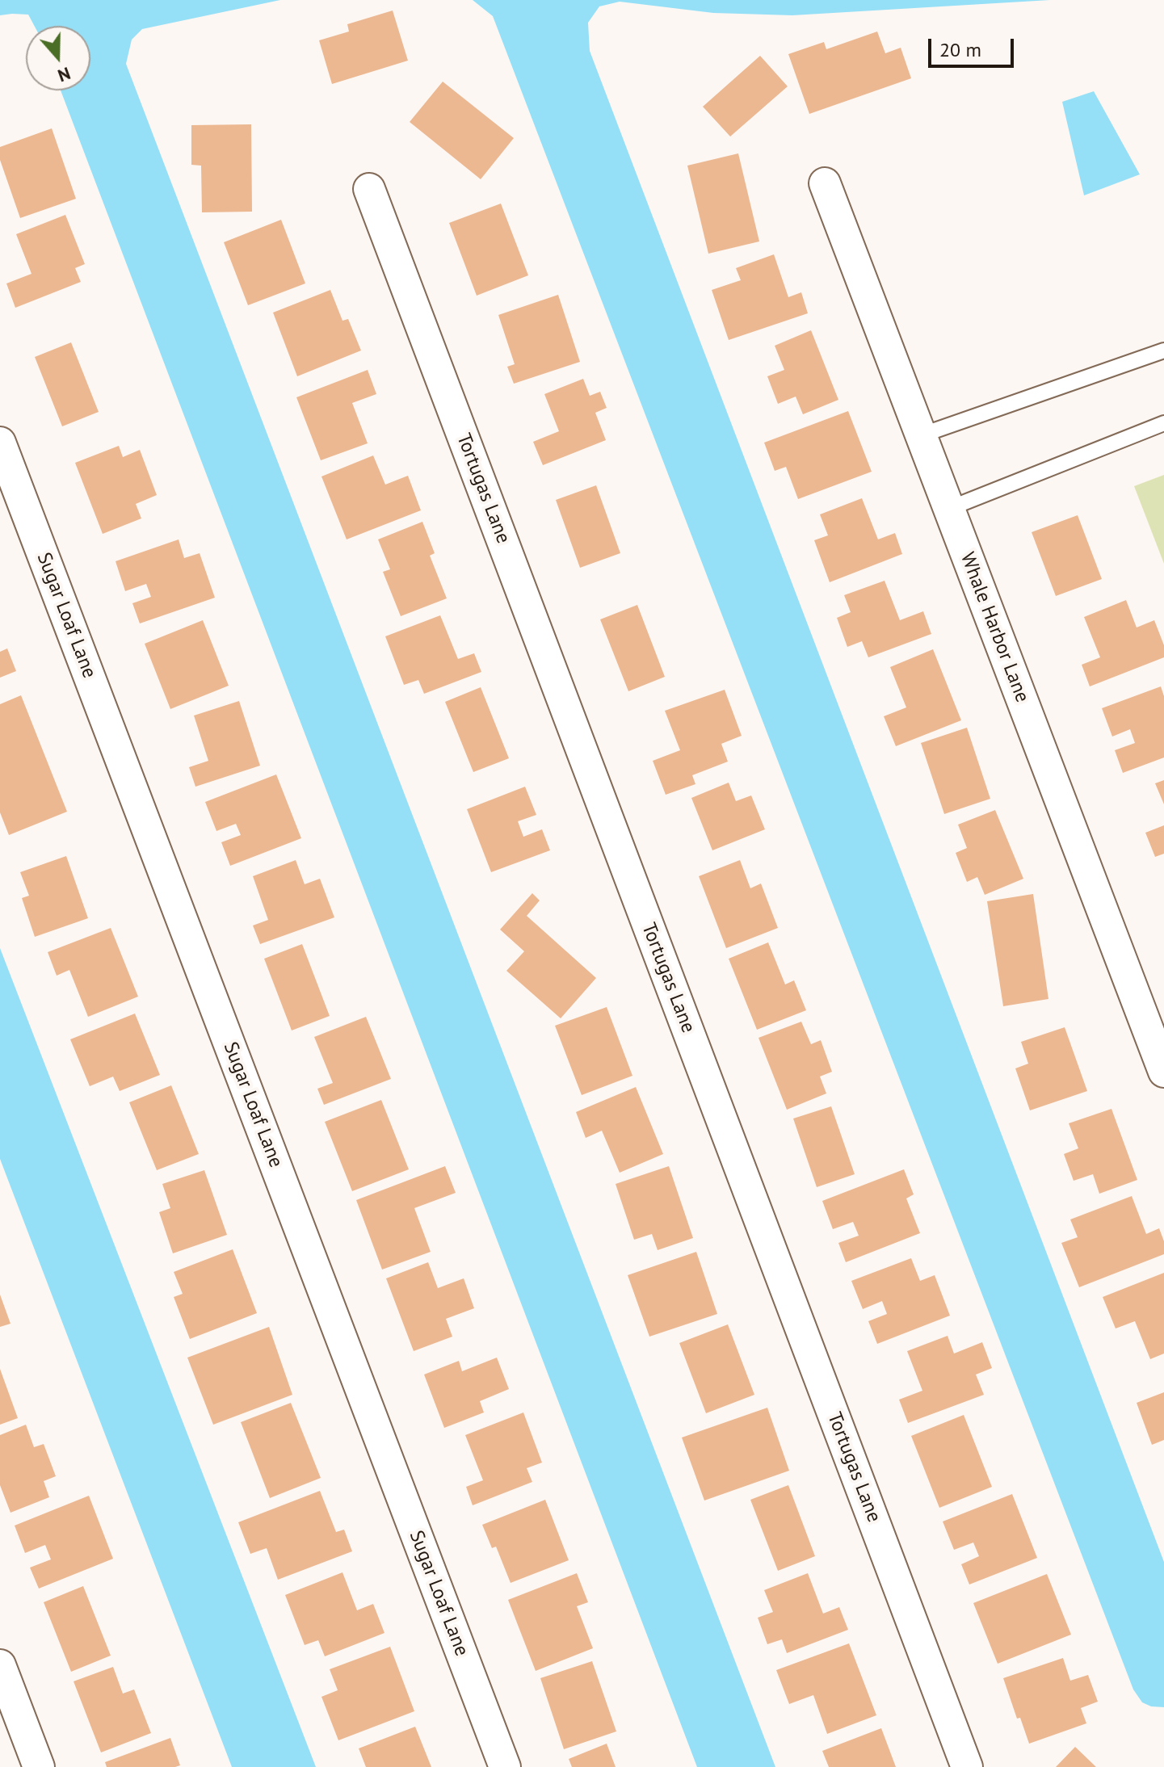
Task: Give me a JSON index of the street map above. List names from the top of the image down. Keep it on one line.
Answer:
{"streets":{"street":["Tortugas Lane","Sugar Loaf Lane","Whale Harbor Lane"]},"scale_bar":"20 m","north":"bottom"}
